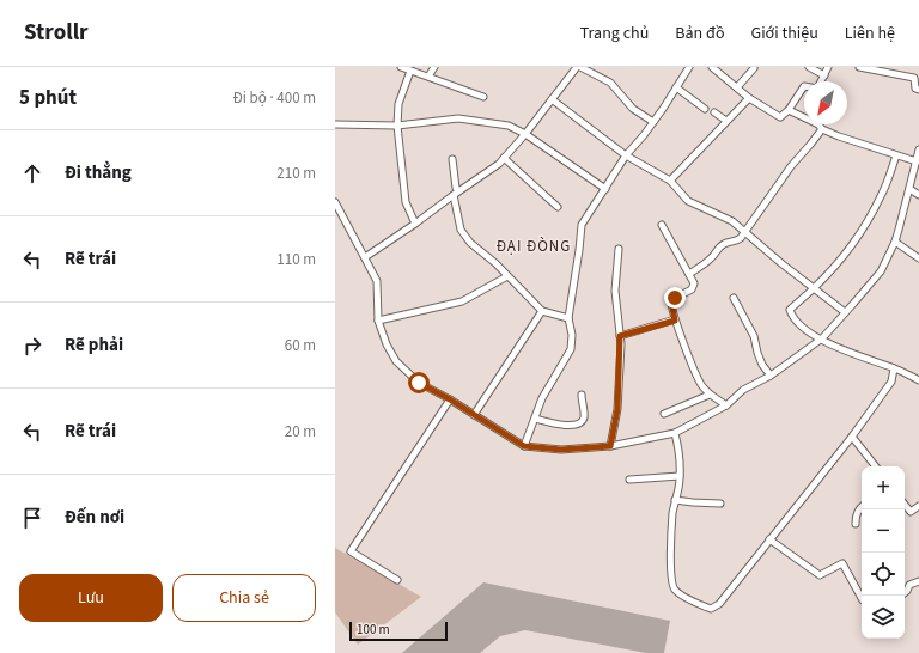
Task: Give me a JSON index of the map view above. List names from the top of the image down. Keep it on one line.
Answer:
{"districts":["ĐẠI ĐÒNG"],"scale_bar":"100 m","north":"bottom left","page":{"header":"Strollr","nav":["Trang chủ","Bản đồ","Giới thiệu","Liên hệ"],"heading":["5 phút","Đi bộ · 400 m"],"list":[["Đi thẳng","210 m"],["Rẽ trái","110 m"],["Rẽ phải","60 m"],["Rẽ trái","20 m"],"Đến nơi"],"map_buttons":["+","−"],"buttons":["Lưu","Chia sẻ"],"scale":"100 m"}}
